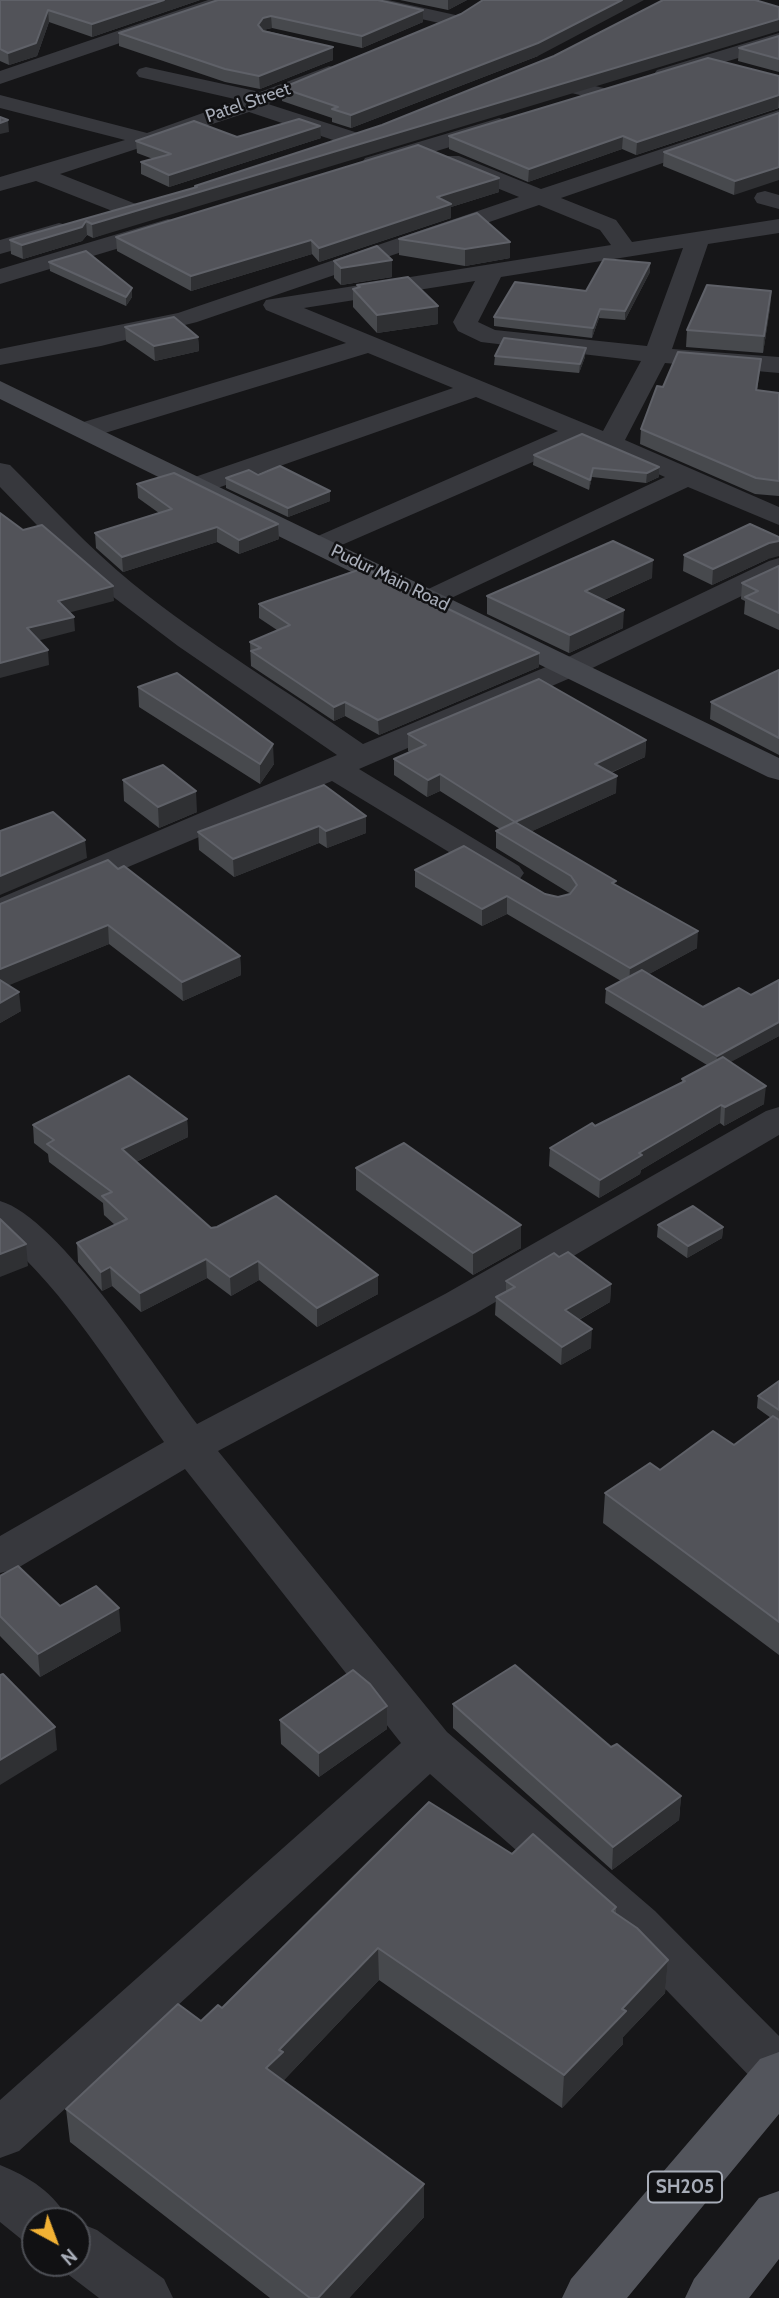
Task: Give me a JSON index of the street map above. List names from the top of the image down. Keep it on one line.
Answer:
{"streets":{"main road":["SH205"],"street":["Patel Street","Pudur Main Road"]},"north":"bottom right"}
